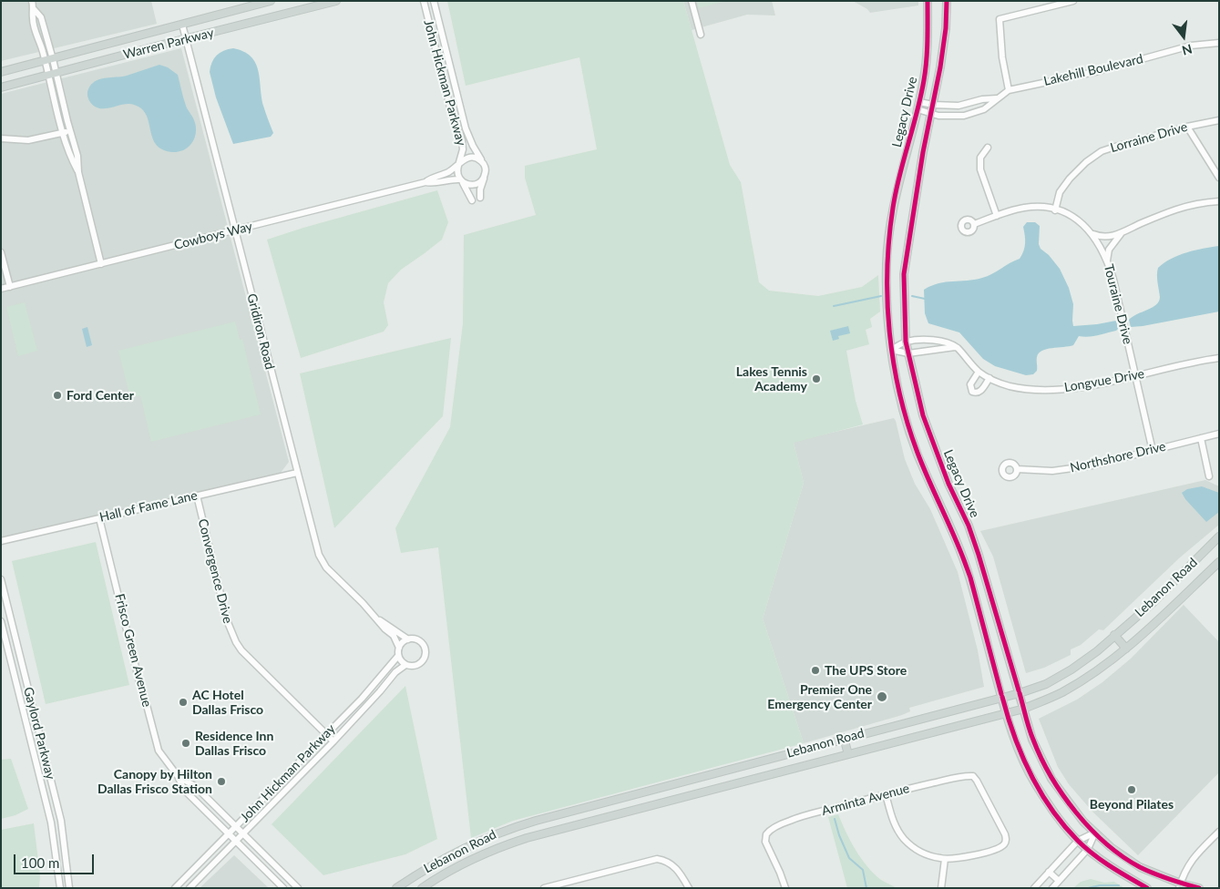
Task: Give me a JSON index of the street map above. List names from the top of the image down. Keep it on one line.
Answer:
{"streets":{"main road":["Warren Parkway","Legacy Drive","Lebanon Road"],"street":["Lakehill Boulevard","John Hickman Parkway","Lorraine Drive","Cowboys Way","Touraine Drive","Gridiron Road","Longvue Drive","Northshore Drive","Hall of Fame Lane","Convergence Drive","Frisco Green Avenue","Gaylord Parkway","Arminta Avenue"]},"crossings":[["Warren Parkway","Gridiron Road"],["Lakehill Boulevard","Legacy Drive"],["John Hickman Parkway","Cowboys Way"],["John Hickman Parkway","Gridiron Road"],["John Hickman Parkway","Convergence Drive"],["John Hickman Parkway","Frisco Green Avenue"],["Legacy Drive","Lebanon Road"],["Lorraine Drive","Touraine Drive"],["Cowboys Way","Gridiron Road"],["Touraine Drive","Longvue Drive"],["Touraine Drive","Northshore Drive"],["Gridiron Road","Hall of Fame Lane"],["Hall of Fame Lane","Convergence Drive"],["Hall of Fame Lane","Frisco Green Avenue"]],"places":["Lakes Tennis Academy","Ford Center","The UPS Store","Premier One Emergency Center","AC Hotel Dallas Frisco","Residence Inn Dallas Frisco","Canopy by Hilton Dallas Frisco Station","Beyond Pilates"],"scale_bar":"100 m","north":"bottom"}
